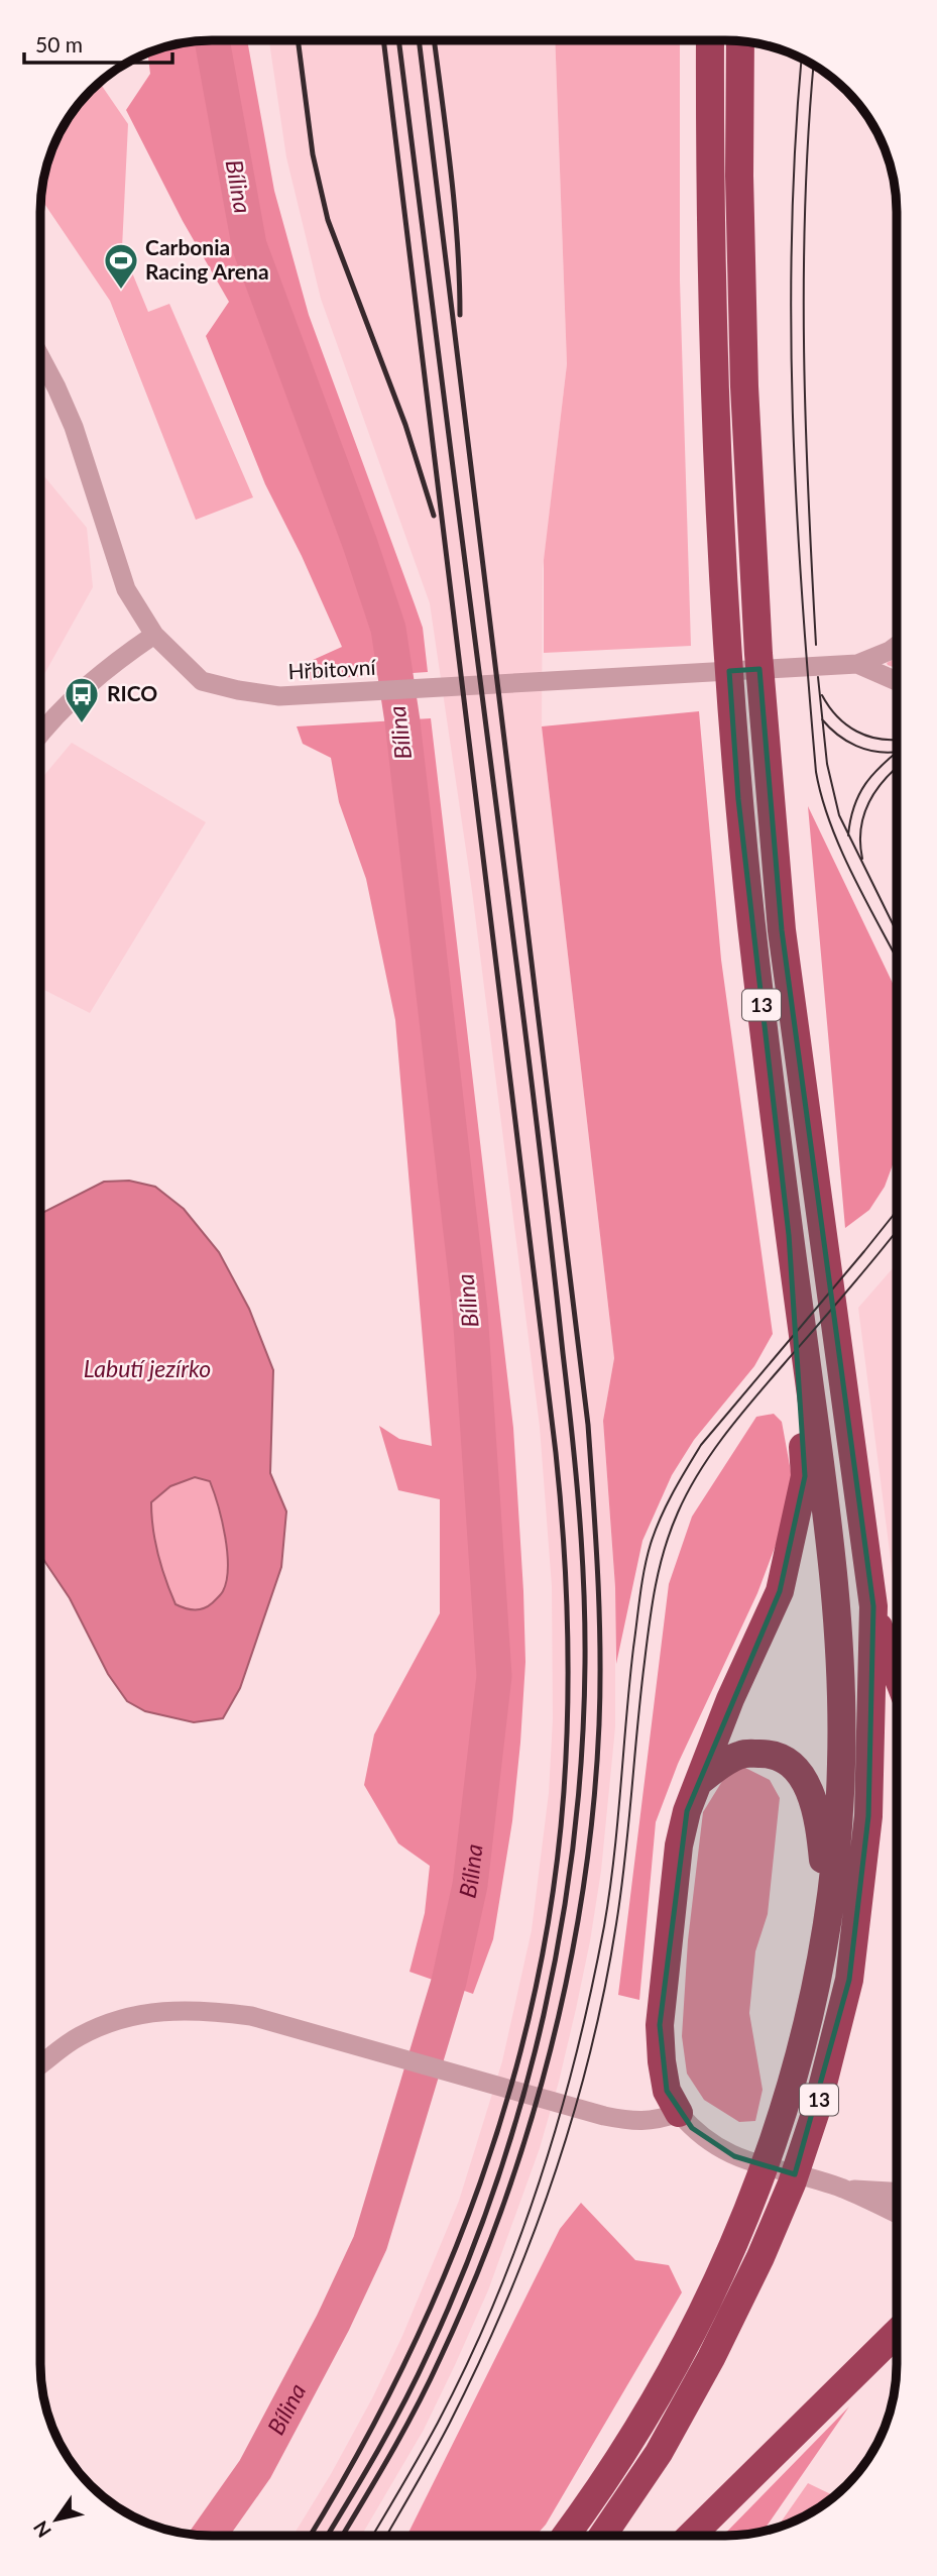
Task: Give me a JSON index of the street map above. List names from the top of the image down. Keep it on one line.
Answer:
{"streets":{"highway":["13"],"street":["Hřbitovní"]},"water":["Bílina","Labutí jezírko"],"places":{"sports":["Carbonia Racing Arena"],"bus stop":["RICO"]},"scale_bar":"50 m","north":"bottom left"}
